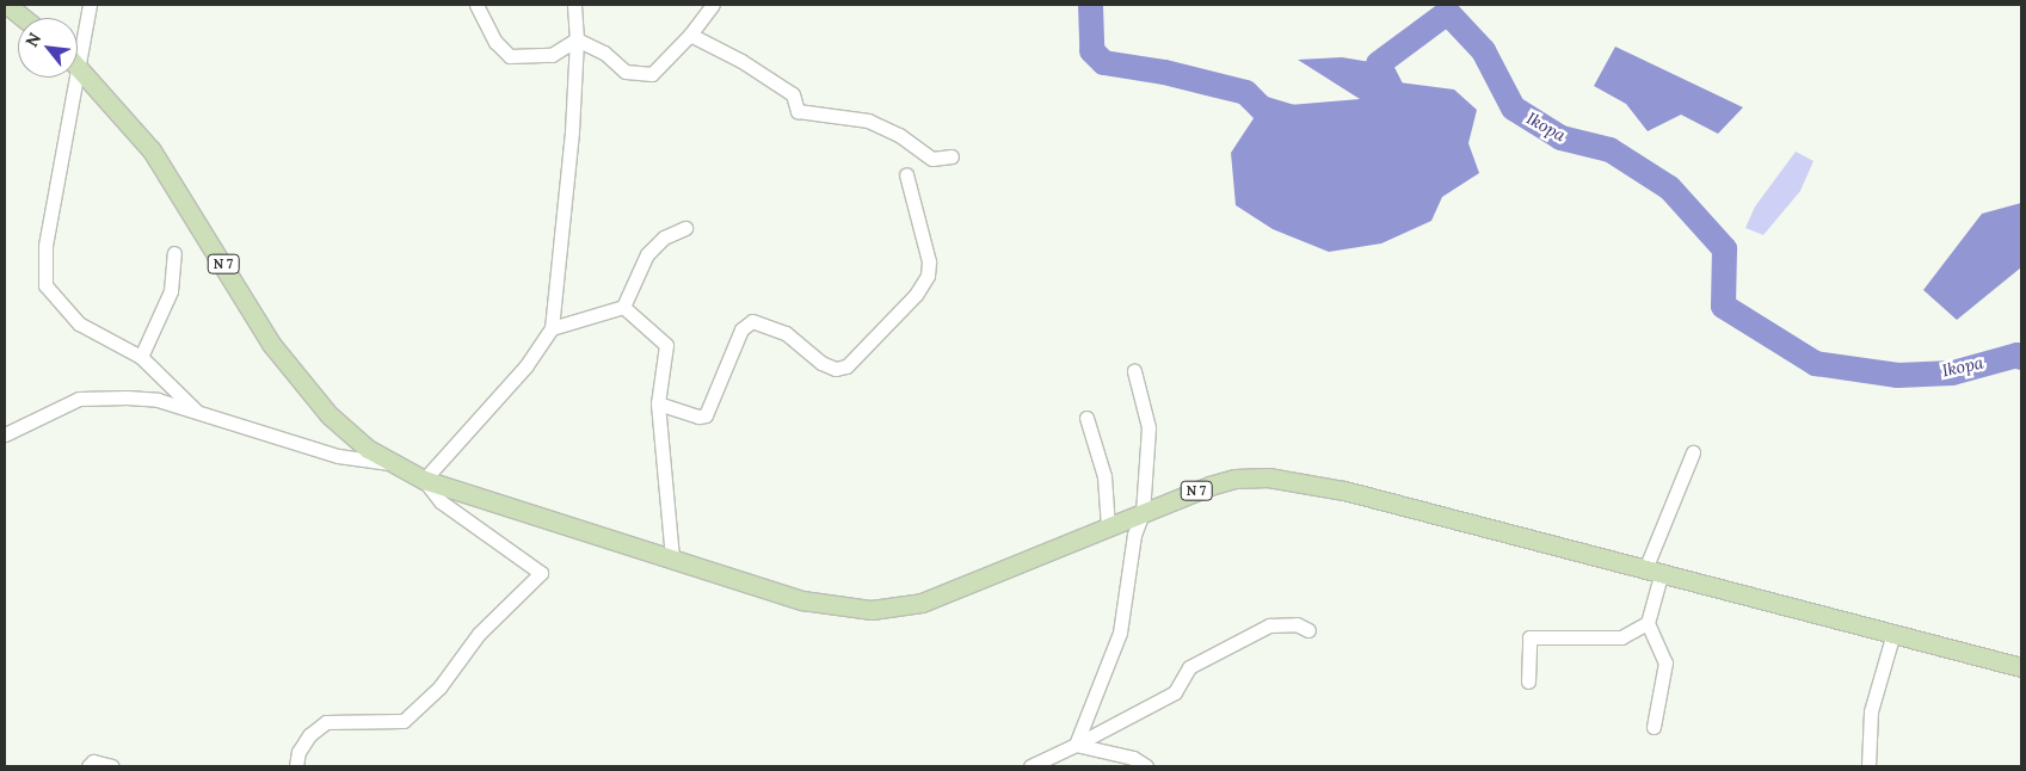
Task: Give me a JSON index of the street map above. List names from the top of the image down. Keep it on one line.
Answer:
{"streets":{"main road":["N 7"]},"water":["Ikopa"],"north":"top left"}
